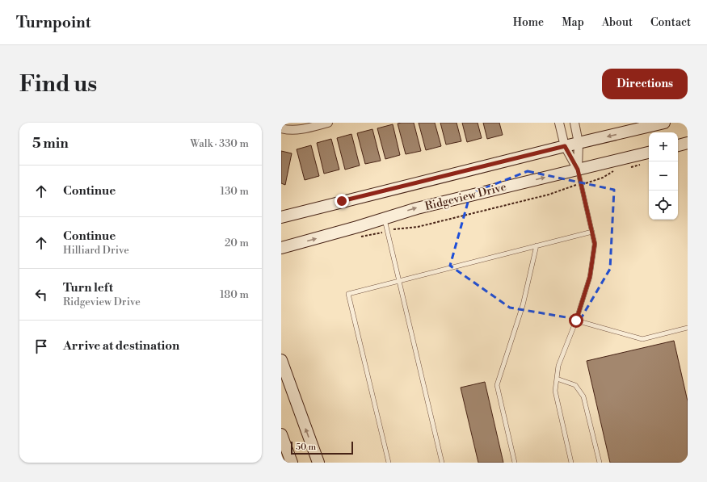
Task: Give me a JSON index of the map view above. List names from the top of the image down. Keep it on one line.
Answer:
{"streets":{"main road":["Ridgeview Drive"]},"scale_bar":"50 m","page":{"header":"Turnpoint","nav":["Home","Map","About","Contact"],"buttons":"Directions","title":"Find us","heading":["5 min","Walk · 330 m"],"map_buttons":["+","−"],"list":[["Continue","130 m"],["Continue","Hilliard Drive","20 m"],["Turn left","Ridgeview Drive","180 m"],"Arrive at destination"],"scale":"50 m"}}
